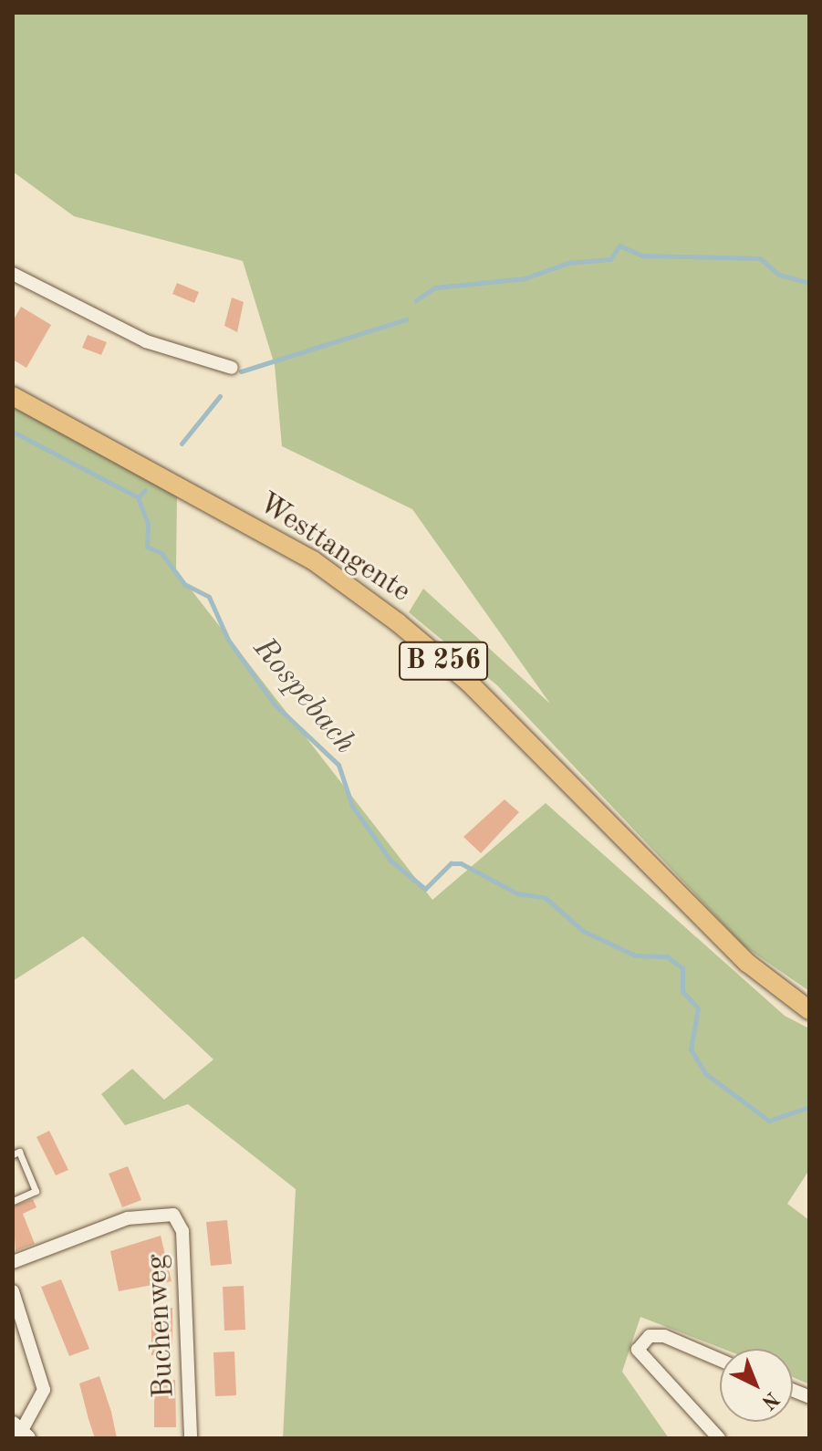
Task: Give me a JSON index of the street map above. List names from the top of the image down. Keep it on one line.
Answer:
{"streets":{"main road":["Westtangente","B 256"],"street":["Buchenweg"]},"water":["Rospebach"],"north":"bottom right"}
